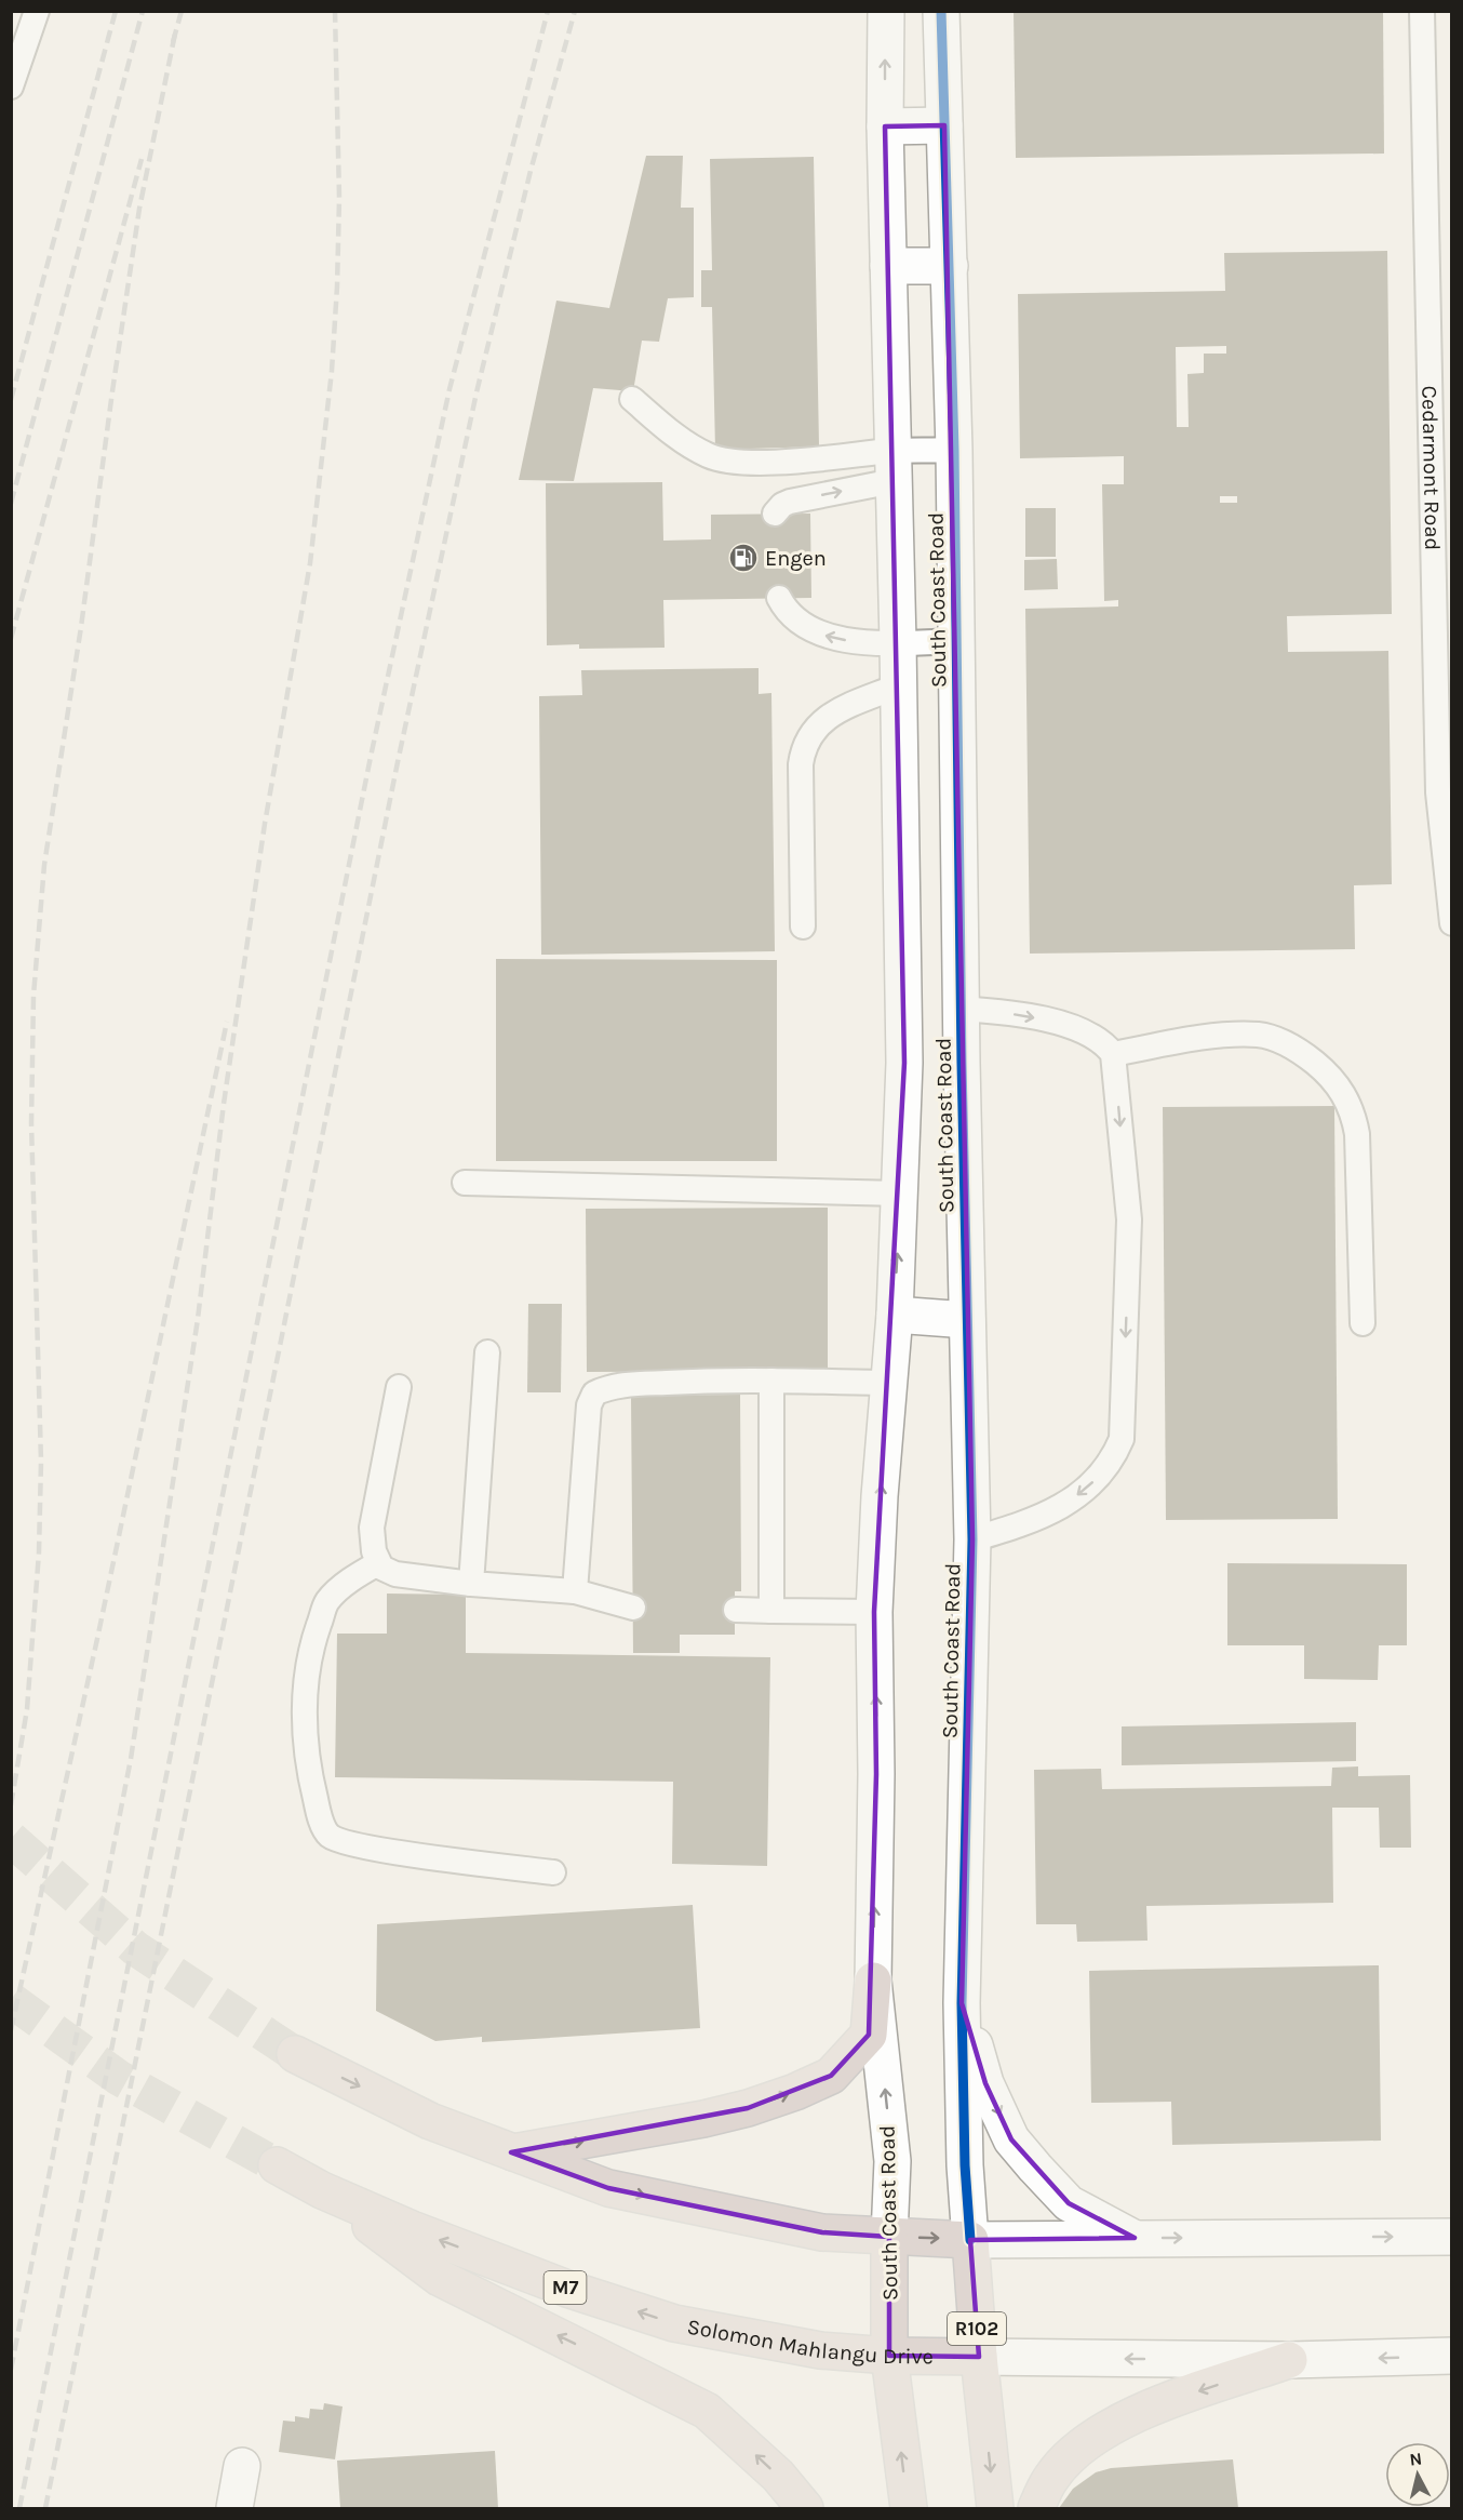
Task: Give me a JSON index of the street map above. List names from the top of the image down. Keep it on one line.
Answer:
{"streets":{"highway":["South Coast Road","M7","R102","Solomon Mahlangu Drive"],"lane":["Cedarmont Road"]},"crossings":[["South Coast Road","Solomon Mahlangu Drive"]],"places":{"fuel station":["Engen"]},"north":"top"}
